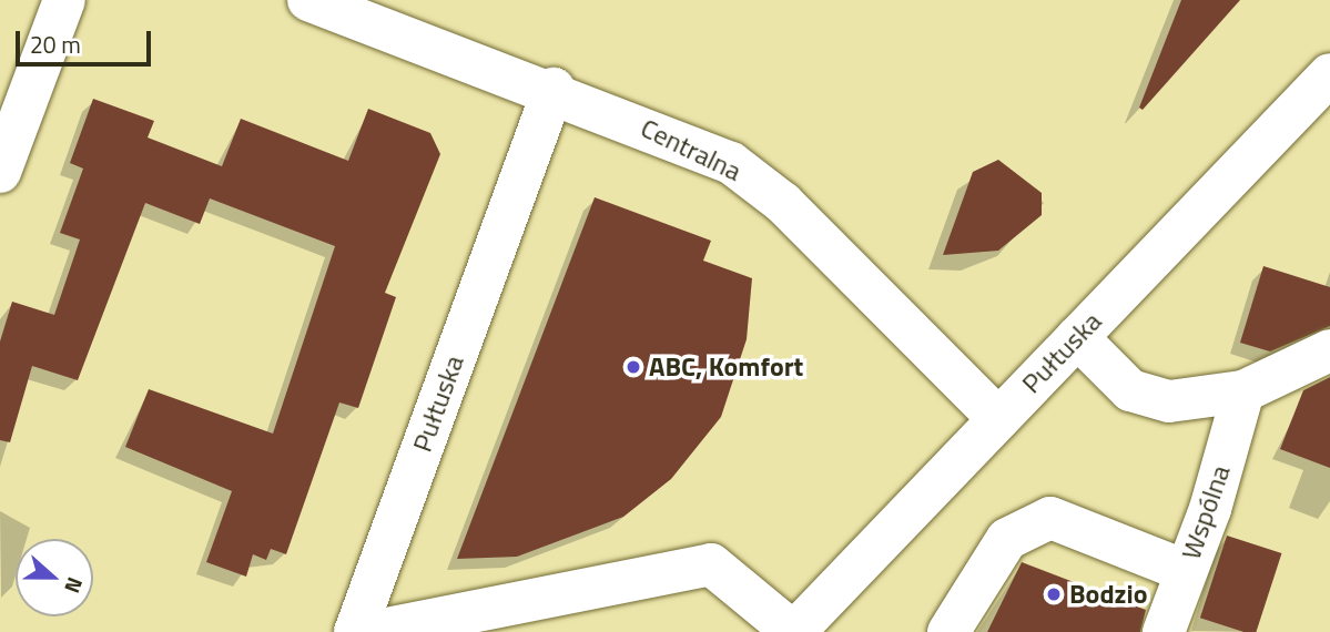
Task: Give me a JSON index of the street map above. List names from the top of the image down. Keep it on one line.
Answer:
{"streets":{"street":["Centralna","Pułtuska","Wspólna"]},"crossings":[["Centralna","Pułtuska"]],"places":["ABC, Komfort","Bodzio"],"scale_bar":"20 m","north":"right"}
